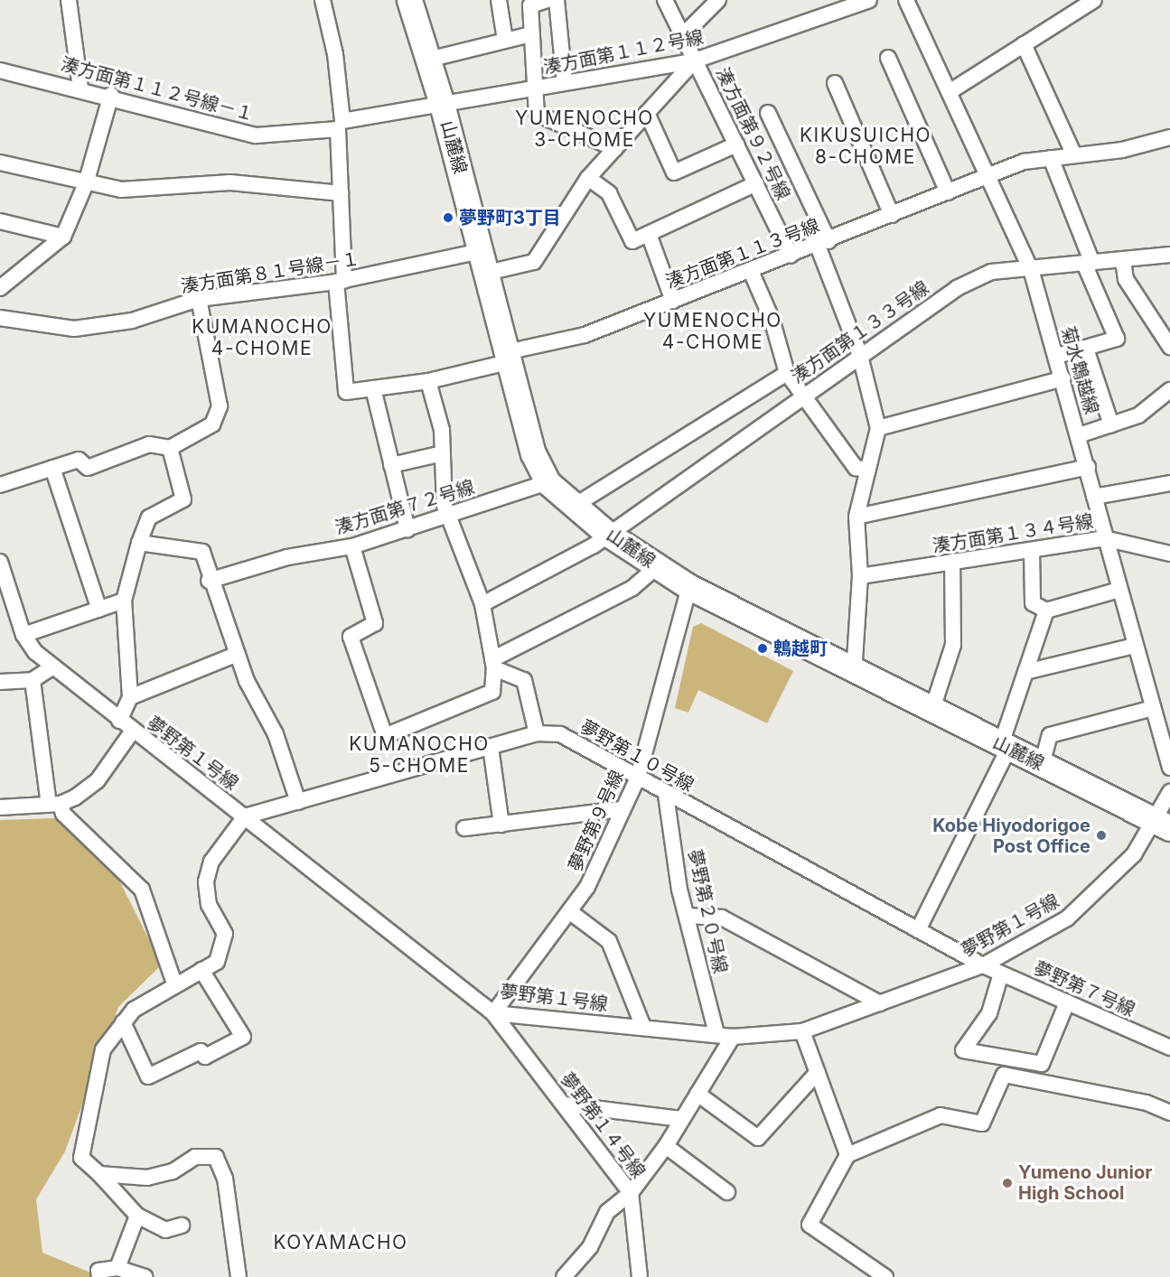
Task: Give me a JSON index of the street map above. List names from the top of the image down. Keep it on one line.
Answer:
{"streets":{"main road":["山麓線"],"street":["湊方面第１１２号線","湊方面第１１２号線－１","湊方面第９２号線","湊方面第１１３号線","湊方面第８１号線－１","湊方面第１３３号線","菊水鵯越線","湊方面第７２号線","湊方面第１３４号線","夢野第１号線","夢野第１０号線","夢野第９号線","夢野第２０号線","夢野第７号線","夢野第１４号線"]},"crossings":[["湊方面第１１２号線","湊方面第１１２号線－１"],["湊方面第１１２号線","湊方面第９２号線"],["湊方面第１１２号線","山麓線"],["湊方面第１１２号線","湊方面第８１号線－１"],["湊方面第１１２号線－１","山麓線"],["湊方面第９２号線","湊方面第１１３号線"],["湊方面第９２号線","湊方面第８１号線－１"],["山麓線","湊方面第１１３号線"],["山麓線","湊方面第８１号線－１"],["山麓線","湊方面第１３３号線"],["山麓線","湊方面第７２号線"],["山麓線","夢野第１号線"],["山麓線","夢野第９号線"],["湊方面第１１３号線","湊方面第８１号線－１"],["湊方面第１１３号線","菊水鵯越線"],["湊方面第１３３号線","菊水鵯越線"],["菊水鵯越線","湊方面第１３４号線"],["夢野第１号線","夢野第１０号線"],["夢野第１号線","夢野第９号線"],["夢野第１号線","夢野第２０号線"],["夢野第１号線","夢野第７号線"],["夢野第１号線","夢野第１４号線"],["夢野第１０号線","夢野第９号線"],["夢野第１０号線","夢野第２０号線"],["夢野第１０号線","夢野第７号線"],["夢野第９号線","夢野第１４号線"]],"districts":["YUMENOCHO 3-CHOME","KIKUSUICHO 8-CHOME","YUMENOCHO 4-CHOME","KUMANOCHO 4-CHOME","KUMANOCHO 5-CHOME","KOYAMACHO"],"places":["夢野町3丁目","鵯越町","Kobe Hiyodorigoe Post Office","Yumeno Junior High School"]}
